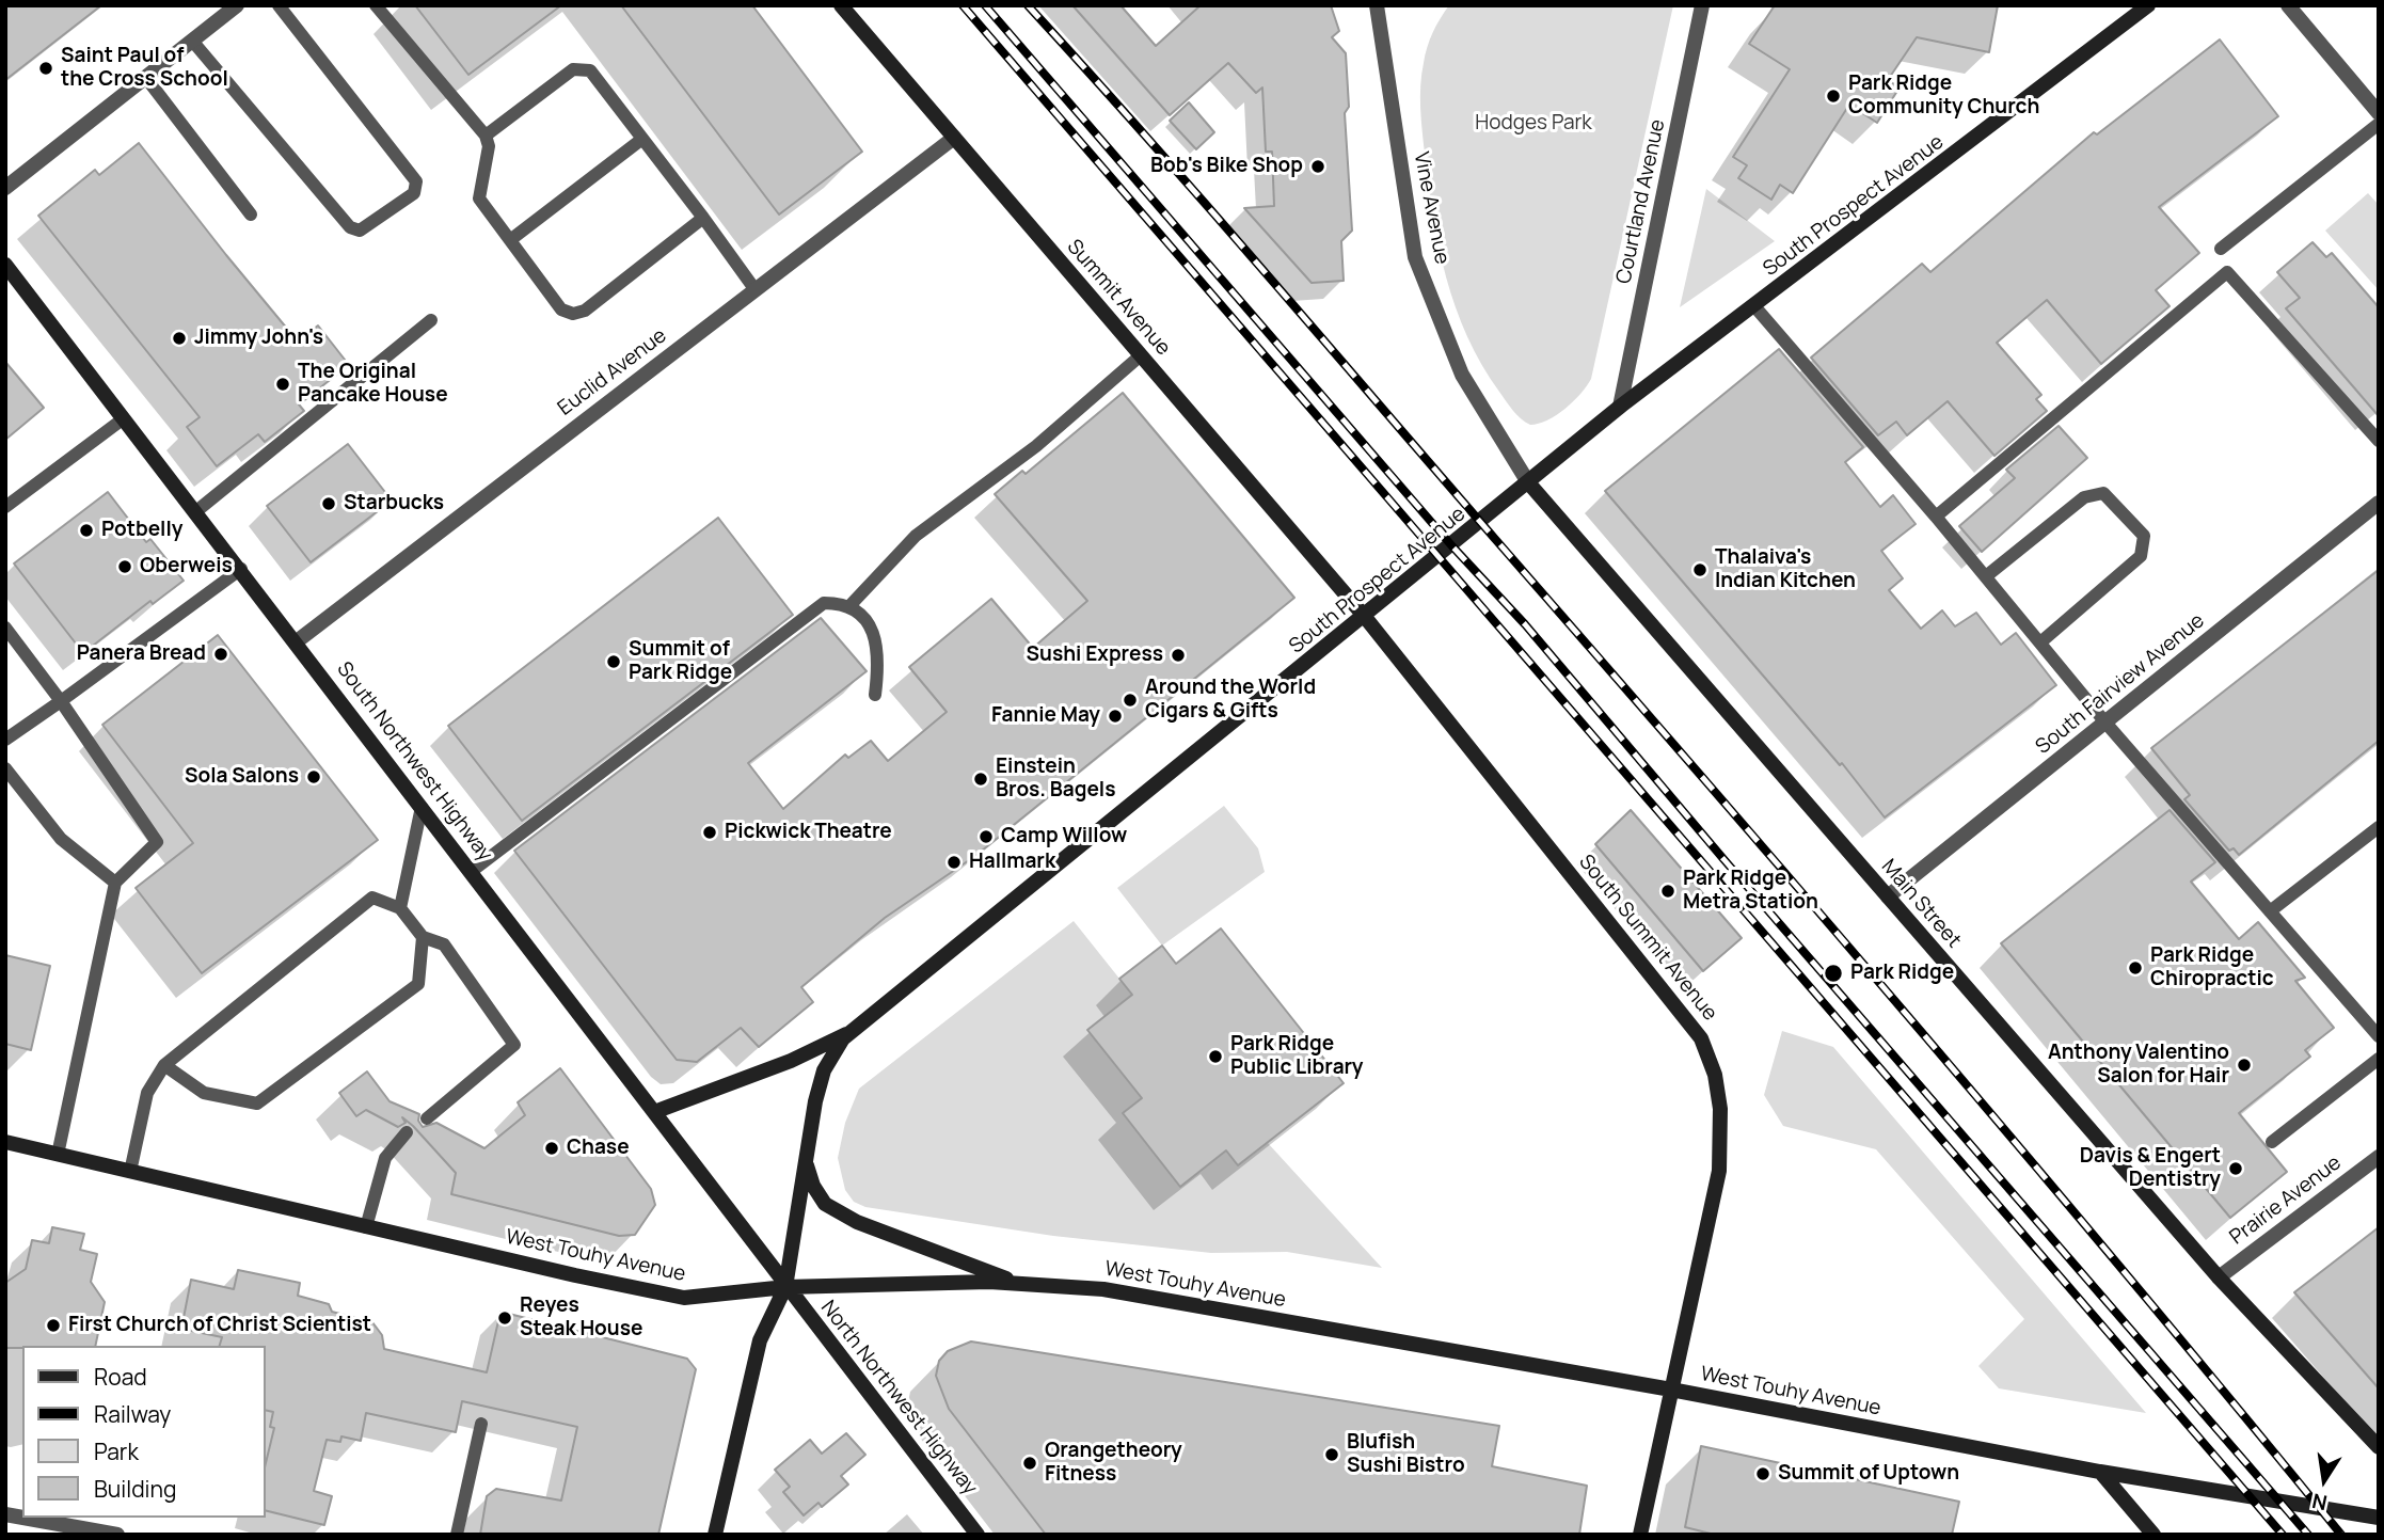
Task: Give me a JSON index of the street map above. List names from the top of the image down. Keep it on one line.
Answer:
{"streets":{"street":["Courtland Avenue","South Prospect Avenue","Vine Avenue","Summit Avenue","Euclid Avenue","South Fairview Avenue","South Northwest Highway","Main Street","South Summit Avenue","Prairie Avenue","West Touhy Avenue","North Northwest Highway"]},"crossings":[["Courtland Avenue","South Prospect Avenue"],["South Prospect Avenue","Vine Avenue"],["South Prospect Avenue","Summit Avenue"],["South Prospect Avenue","South Northwest Highway"],["South Prospect Avenue","Main Street"],["South Prospect Avenue","South Summit Avenue"],["South Prospect Avenue","West Touhy Avenue"],["South Prospect Avenue","North Northwest Highway"],["Vine Avenue","Main Street"],["Summit Avenue","Euclid Avenue"],["Summit Avenue","South Summit Avenue"],["Euclid Avenue","South Northwest Highway"],["South Fairview Avenue","Main Street"],["South Northwest Highway","West Touhy Avenue"],["South Northwest Highway","North Northwest Highway"],["Main Street","Prairie Avenue"],["South Summit Avenue","West Touhy Avenue"],["West Touhy Avenue","North Northwest Highway"]],"parks":["Hodges Park"],"places":["Saint Paul of the Cross School","Park Ridge Community Church","Bob's Bike Shop","Jimmy John's","The Original Pancake House","Starbucks","Potbelly","Oberweis","Thalaiva's Indian Kitchen","Panera Bread","Sushi Express","Summit of Park Ridge","Around the World Cigars & Gifts","Fannie May","Sola Salons","Einstein Bros. Bagels","Pickwick Theatre","Camp Willow","Hallmark","Park Ridge Metra Station","Park Ridge Chiropractic","Park Ridge","Park Ridge Public Library","Anthony Valentino Salon for Hair","Chase","Davis & Engert Dentistry","Reyes Steak House","First Church of Christ Scientist","Blufish Sushi Bistro","Orangetheory Fitness","Summit of Uptown"],"legend":["Road","Railway","Park","Building"],"north":"bottom"}
